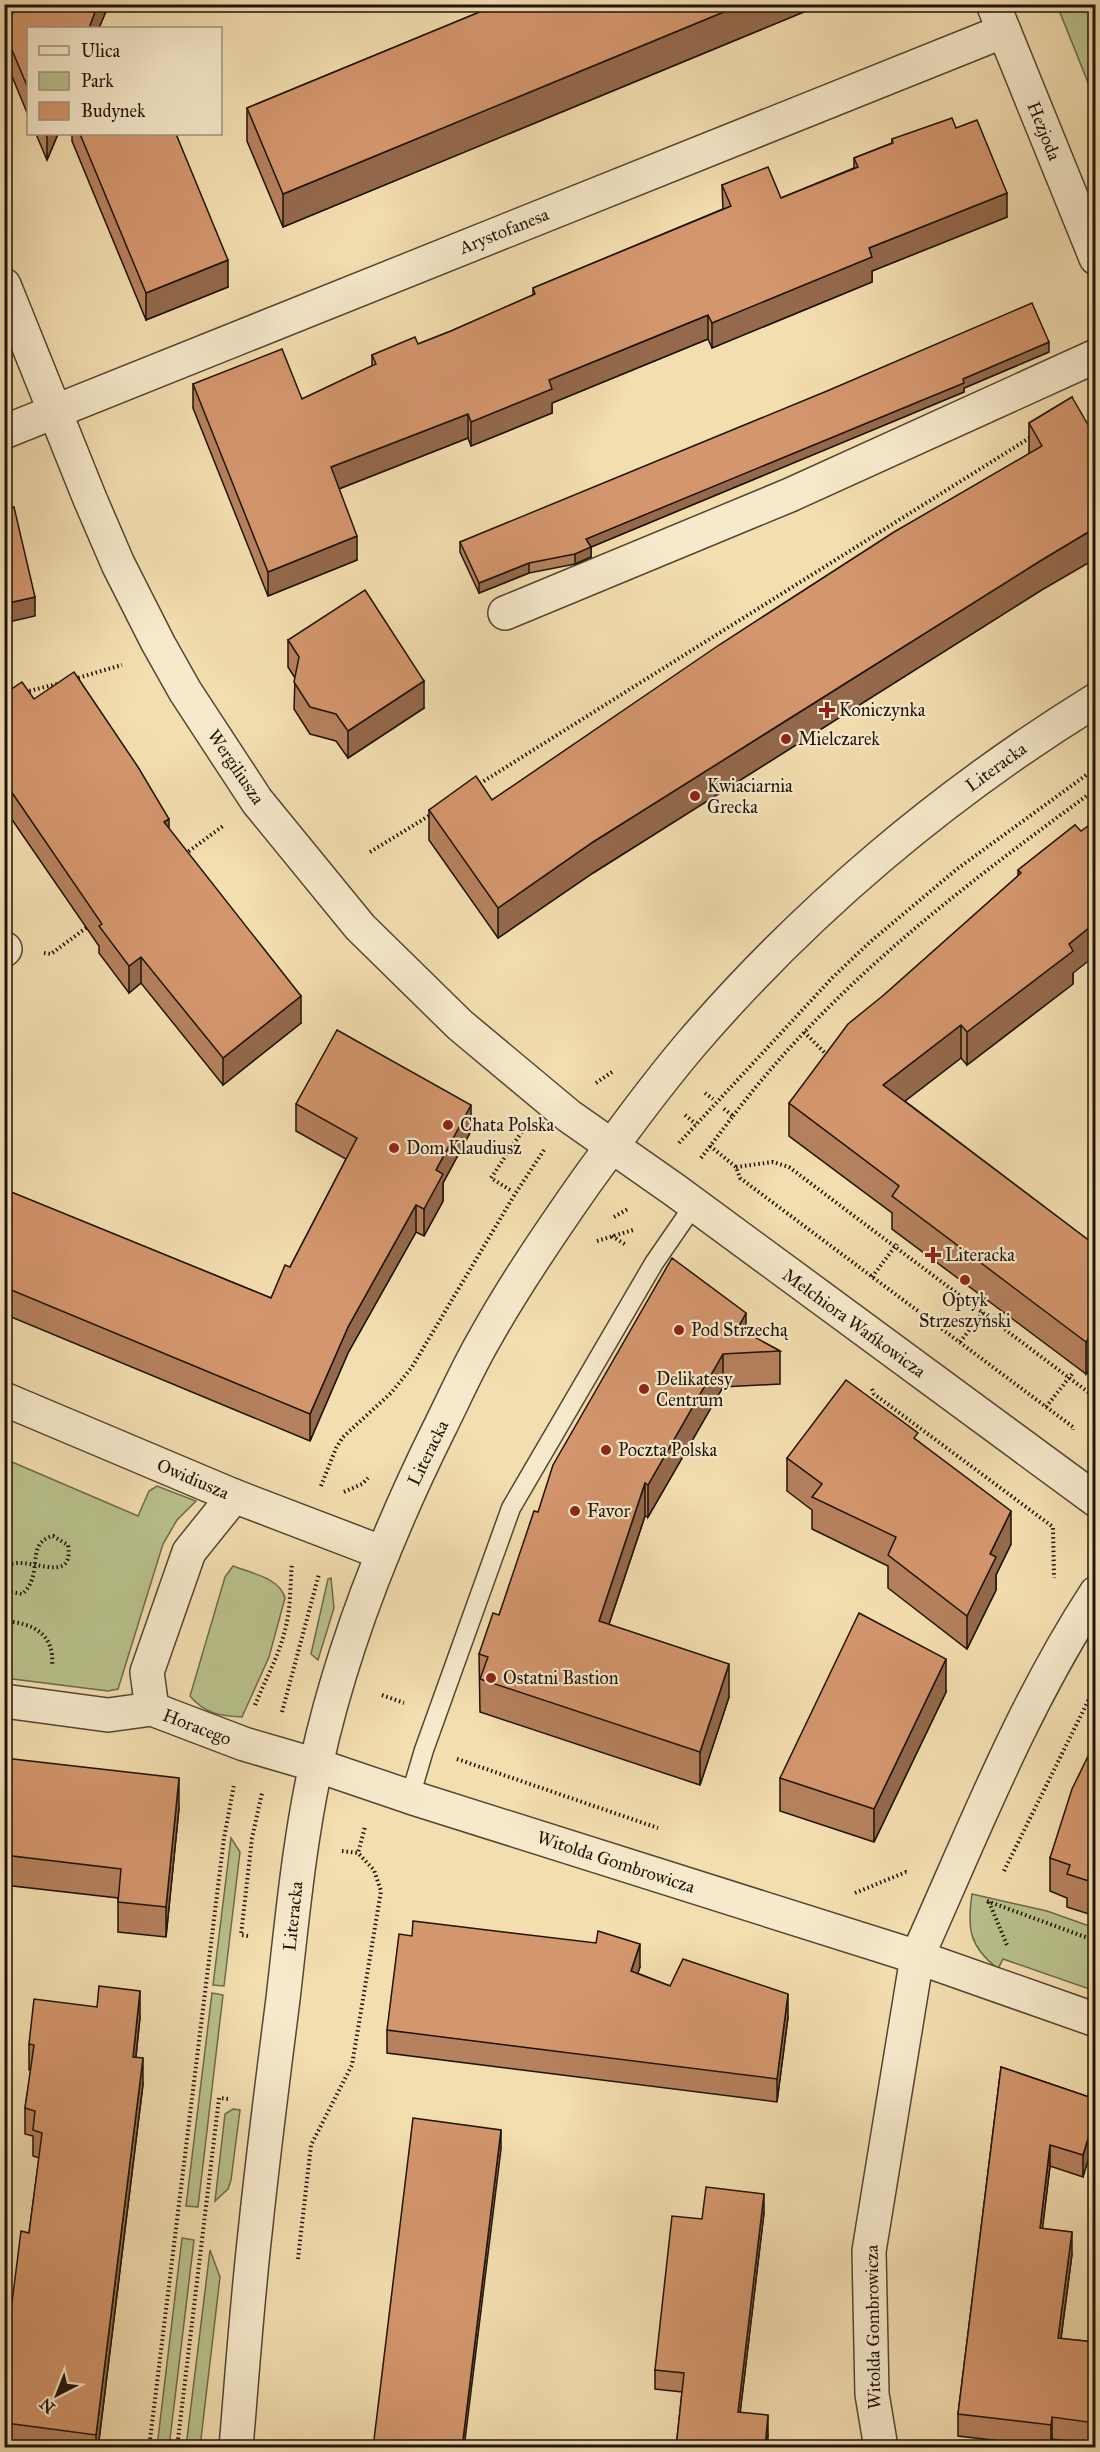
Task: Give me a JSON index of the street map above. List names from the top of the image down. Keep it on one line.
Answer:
{"streets":{"street":["Hezjoda","Arystofanesa","Wergiliusza","Literacka","Melchiora Wańkowicza","Owidiusza","Horacego","Witolda Gombrowicza"]},"crossings":[["Hezjoda","Arystofanesa"],["Arystofanesa","Wergiliusza"],["Wergiliusza","Literacka"],["Wergiliusza","Melchiora Wańkowicza"],["Literacka","Melchiora Wańkowicza"],["Literacka","Owidiusza"],["Literacka","Horacego"],["Literacka","Witolda Gombrowicza"],["Horacego","Witolda Gombrowicza"]],"places":{"health":["Koniczynka","Literacka"],"other":["Mielczarek","Kwiaciarnia Grecka","Chata Polska","Dom Klaudiusz","Optyk Strzeszyński","Pod Strzechą","Delikatesy Centrum","Poczta Polska","Favor","Ostatni Bastion"]},"legend":["Ulica","Park","Budynek"],"north":"bottom left"}
